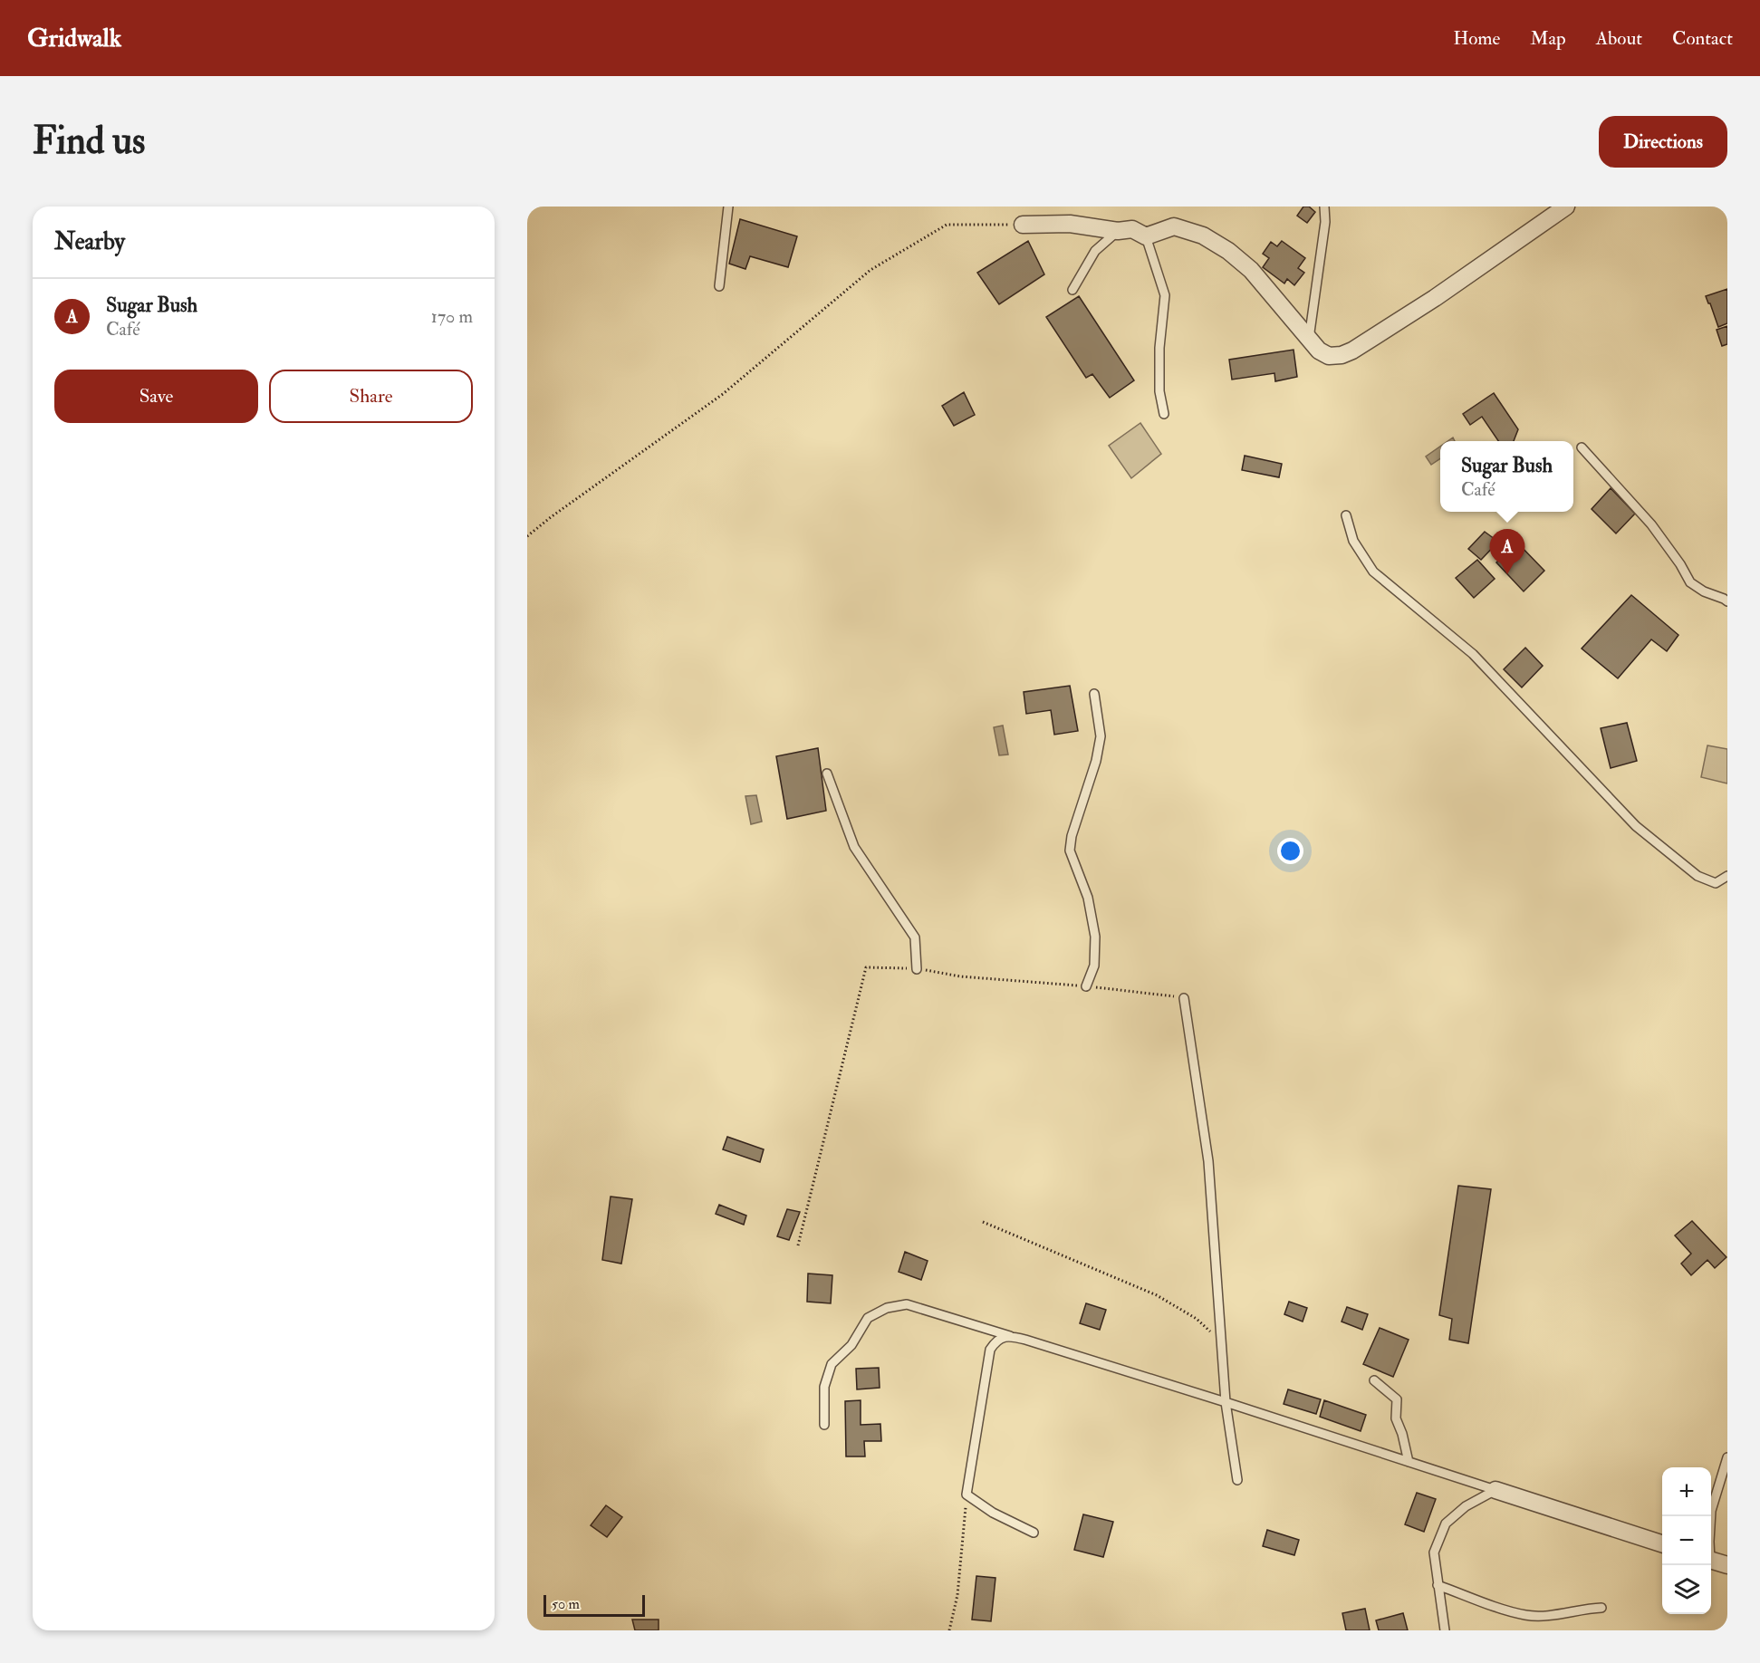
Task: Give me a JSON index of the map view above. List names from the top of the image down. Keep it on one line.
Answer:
{"scale_bar":"50 m","page":{"header":"Gridwalk","nav":["Home","Map","About","Contact"],"buttons":["Directions",["Save","Share"]],"title":"Find us","heading":"Nearby","list":[{"mark":"A","name":"Sugar Bush","note":"Café","value":"170 m"}],"popup":["Sugar Bush","Café"],"pins":"A","map_buttons":["+","−"],"scale":"50 m"}}
